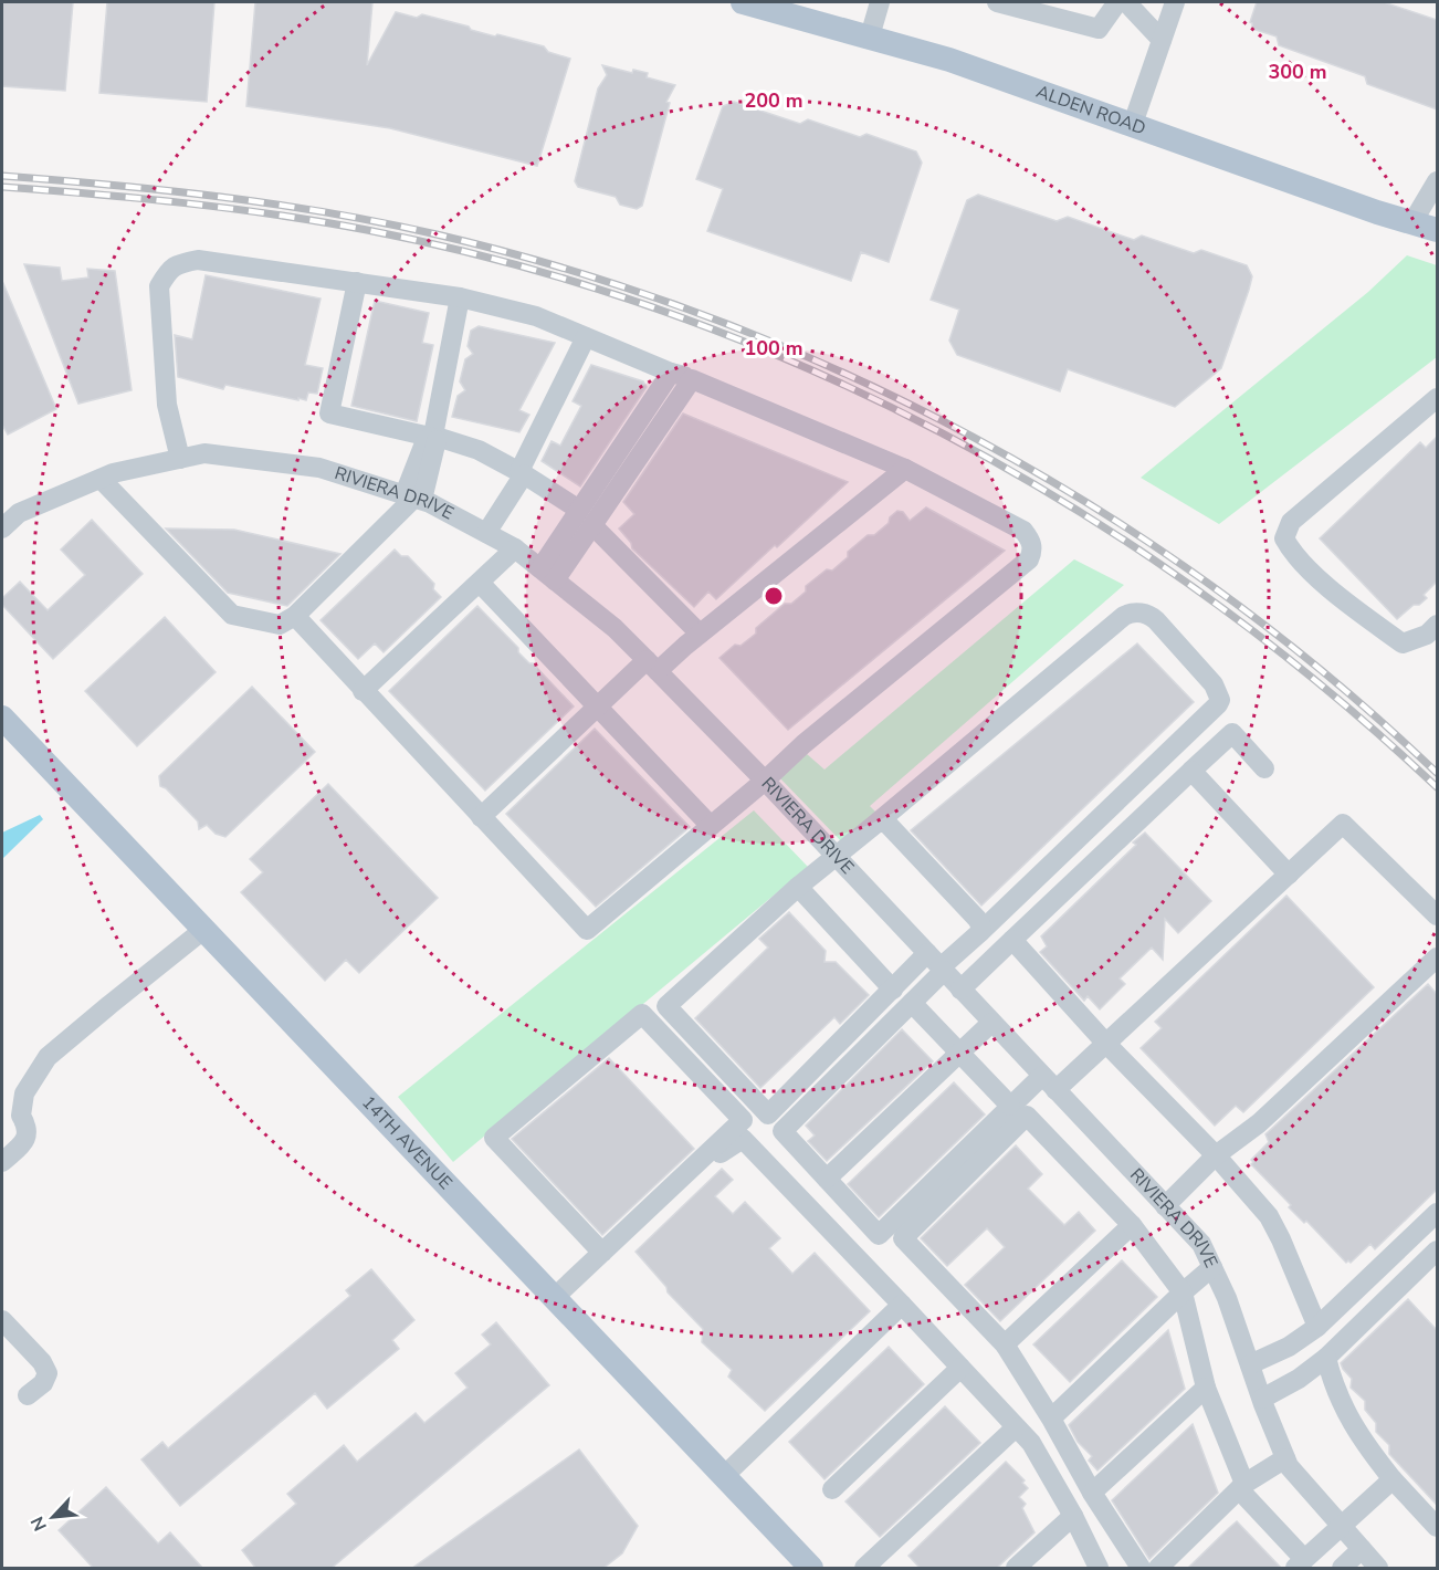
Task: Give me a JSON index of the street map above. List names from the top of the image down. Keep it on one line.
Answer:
{"streets":{"main road":["ALDEN ROAD","14TH AVENUE"],"street":["RIVIERA DRIVE"]},"north":"bottom left","rings":["300 m","200 m","100 m"]}
